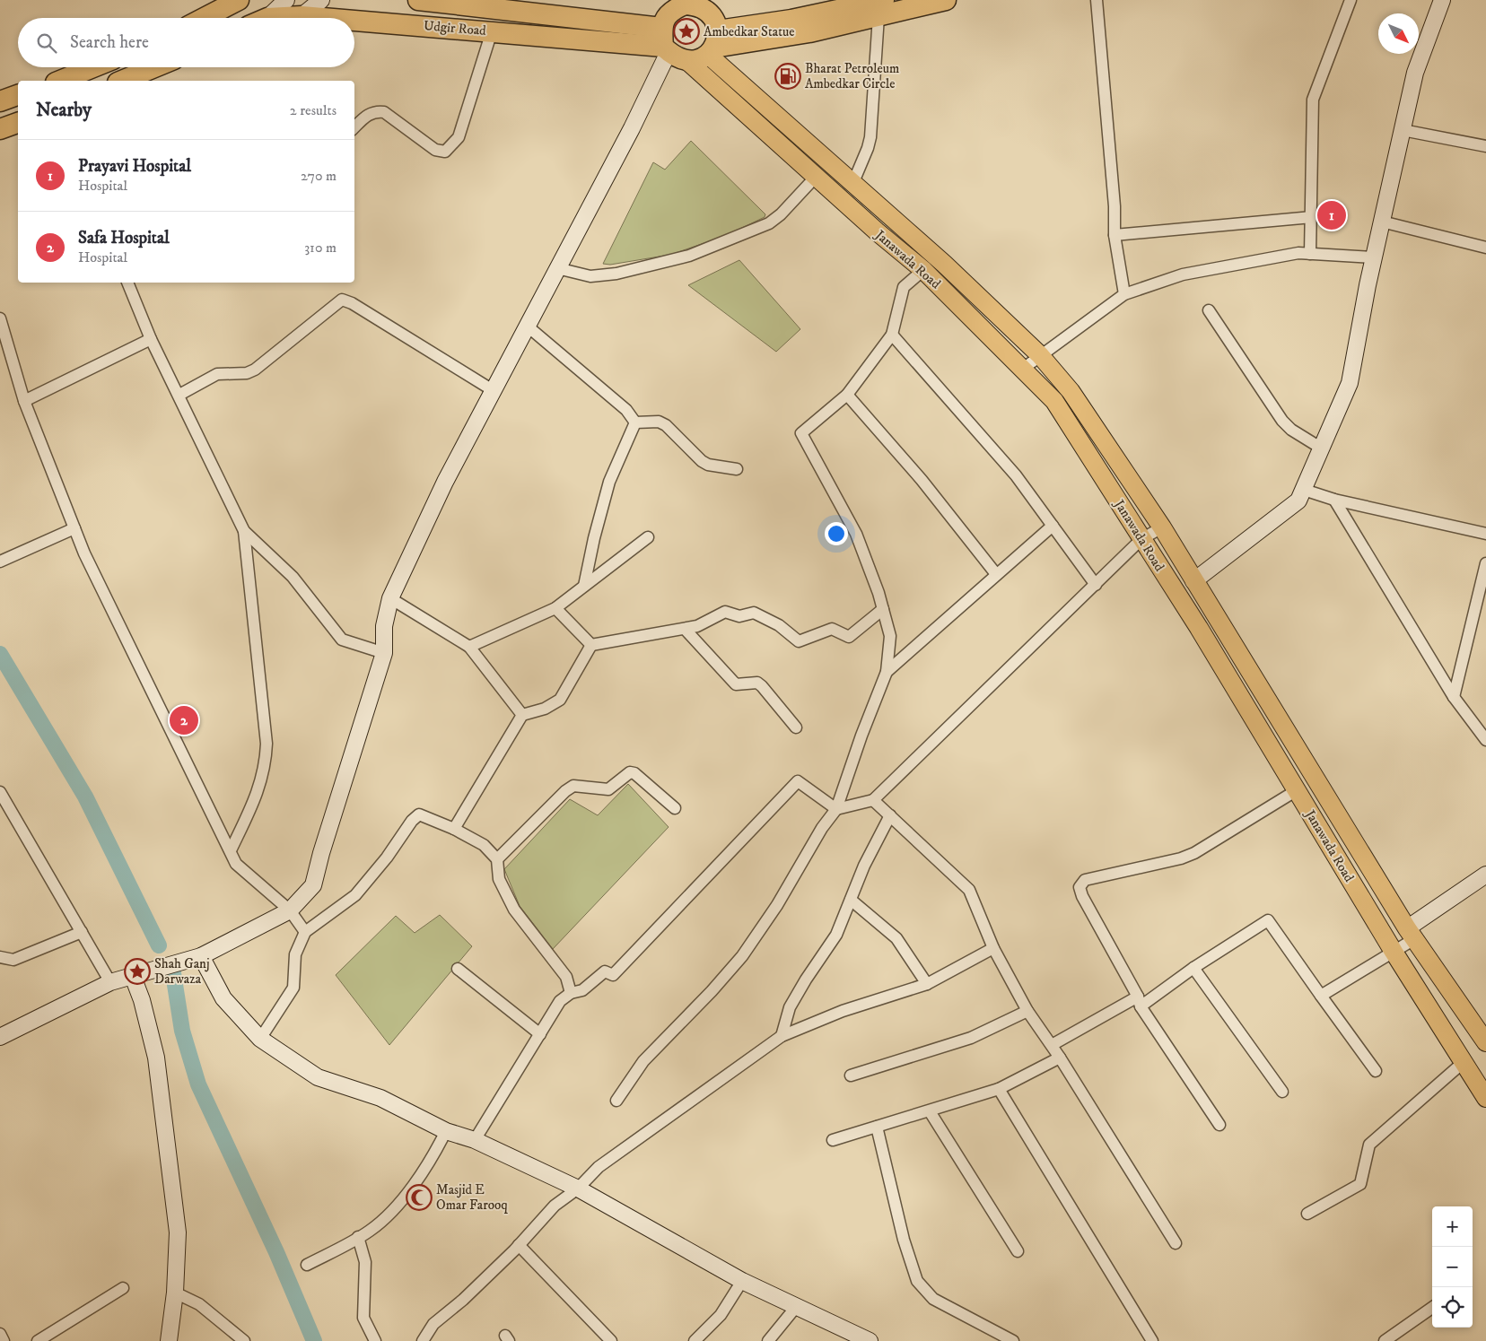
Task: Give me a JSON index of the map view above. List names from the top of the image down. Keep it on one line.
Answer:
{"streets":{"highway":["Udgir Road"],"main road":["Janawada Road"]},"crossings":[["Udgir Road","Janawada Road"]],"places":{"place":["Ambedkar Statue","Shah Ganj Darwaza"],"fuel station":["Bharat Petroleum Ambedkar Circle"],"mosque":["Masjid E Omar Farooq"]},"north":"bottom right","page":{"search":"Search here","heading":["Nearby","2 results"],"list":[{"mark":"1","name":"Prayavi Hospital","note":"Hospital","value":"270 m"},{"mark":"2","name":"Safa Hospital","note":"Hospital","value":"310 m"}],"pins":["1","2"],"map_buttons":["+","−"]}}
